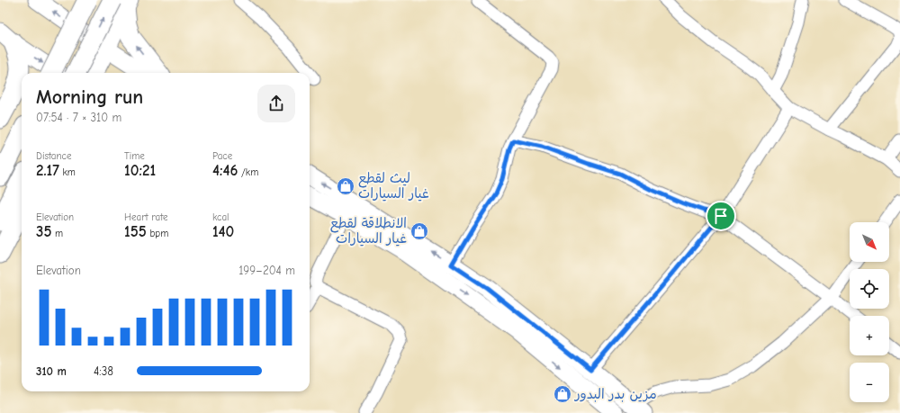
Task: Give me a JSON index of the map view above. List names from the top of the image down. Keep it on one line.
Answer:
{"places":{"shop":["ليث لقطع غيار السيارات","الانطلاقة لقطع غيار السيارات","مزين بدر البدور"]},"north":"bottom right","page":{"heading":["Morning run","07:54 · 7 × 310 m"],"stats":[["Distance","2.17 km"],["Time","10:21"],["Pace","4:46 /km"],["Elevation","35 m"],["Heart rate","155 bpm"],["kcal","140"]],"map_buttons":["+","−"],"chart":["Elevation","199–204 m"],"list":[{"name":"310 m","note":"4:38"}]}}
